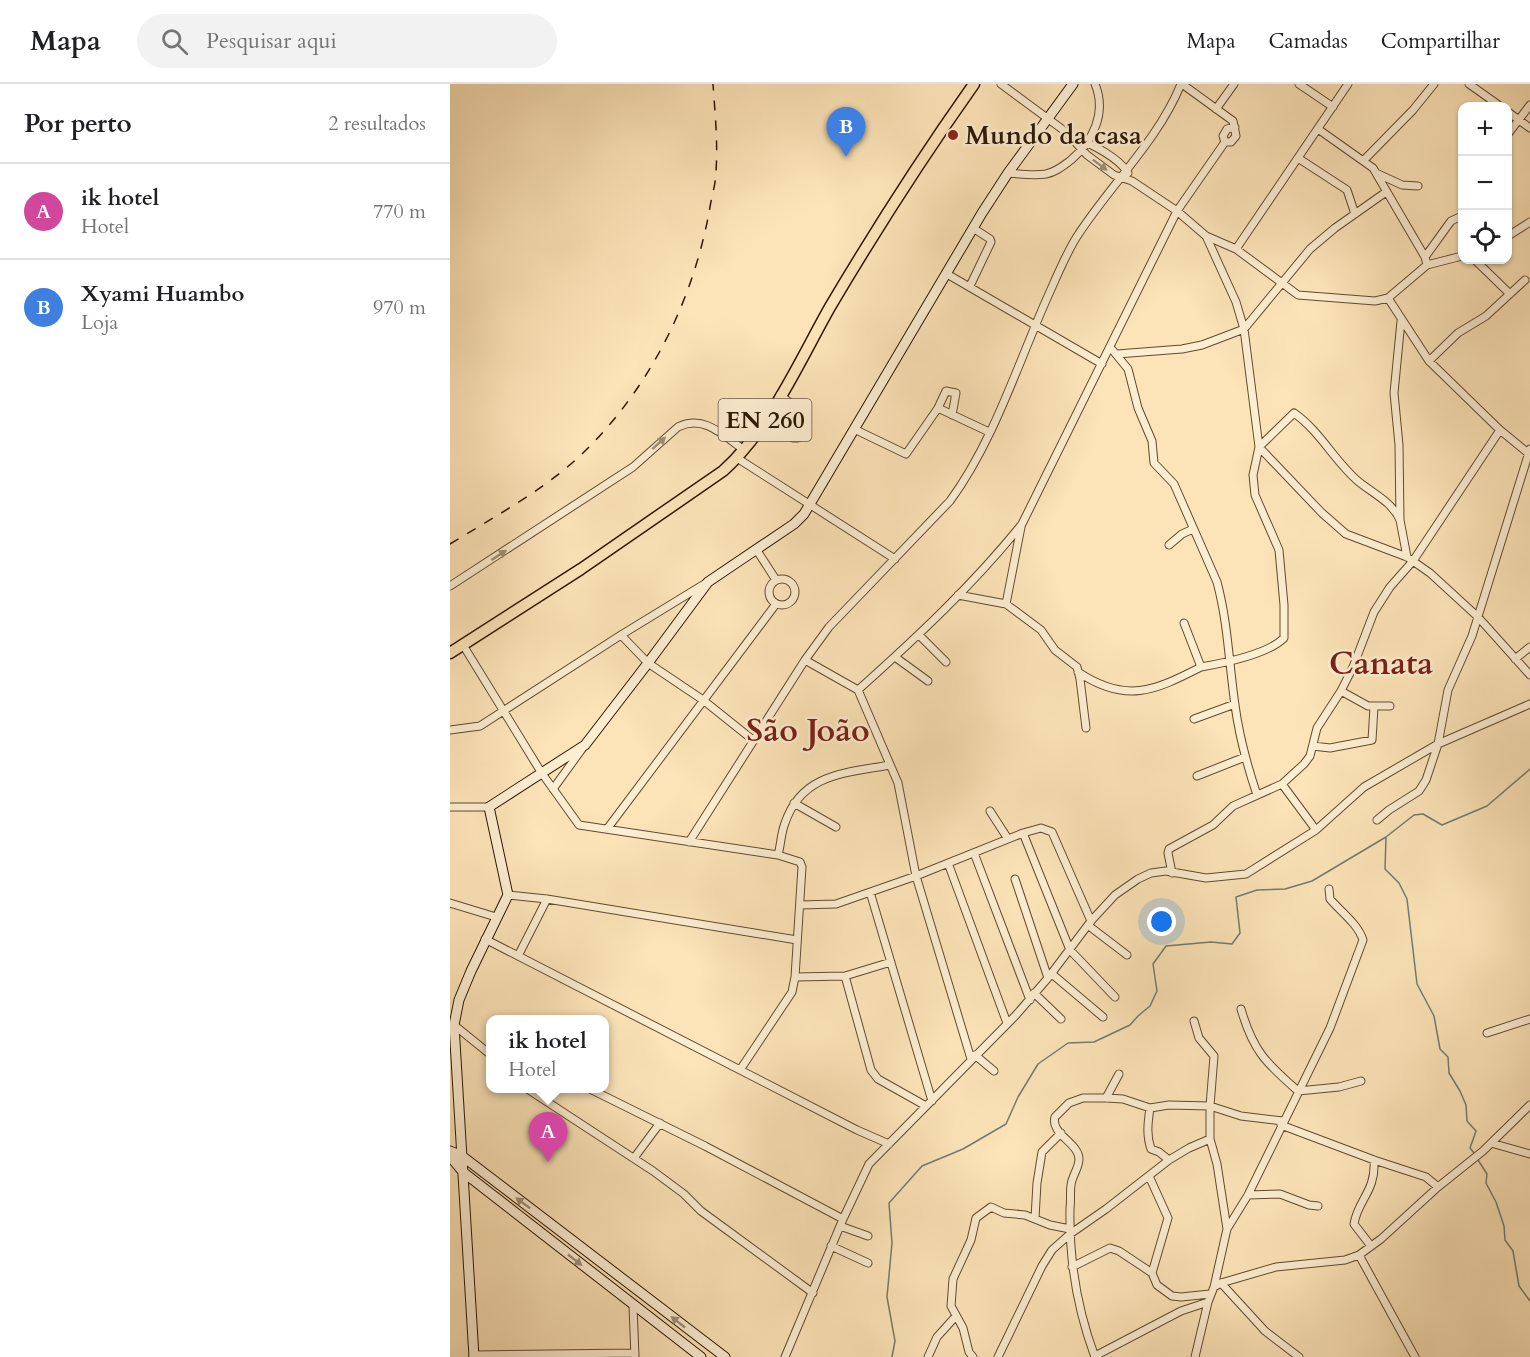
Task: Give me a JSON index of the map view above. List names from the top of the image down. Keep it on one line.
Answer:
{"streets":{"main road":["EN 260"]},"districts":["Canata","São João"],"places":["Mundo da casa"],"page":{"header":"Mapa","search":"Pesquisar aqui","nav":["Mapa","Camadas","Compartilhar"],"heading":["Por perto","2 resultados"],"map_buttons":["+","−"],"pins":["B","A"],"list":[{"mark":"A","name":"ik hotel","note":"Hotel","value":"770 m"},{"mark":"B","name":"Xyami Huambo","note":"Loja","value":"970 m"}],"popup":["ik hotel","Hotel"]}}
